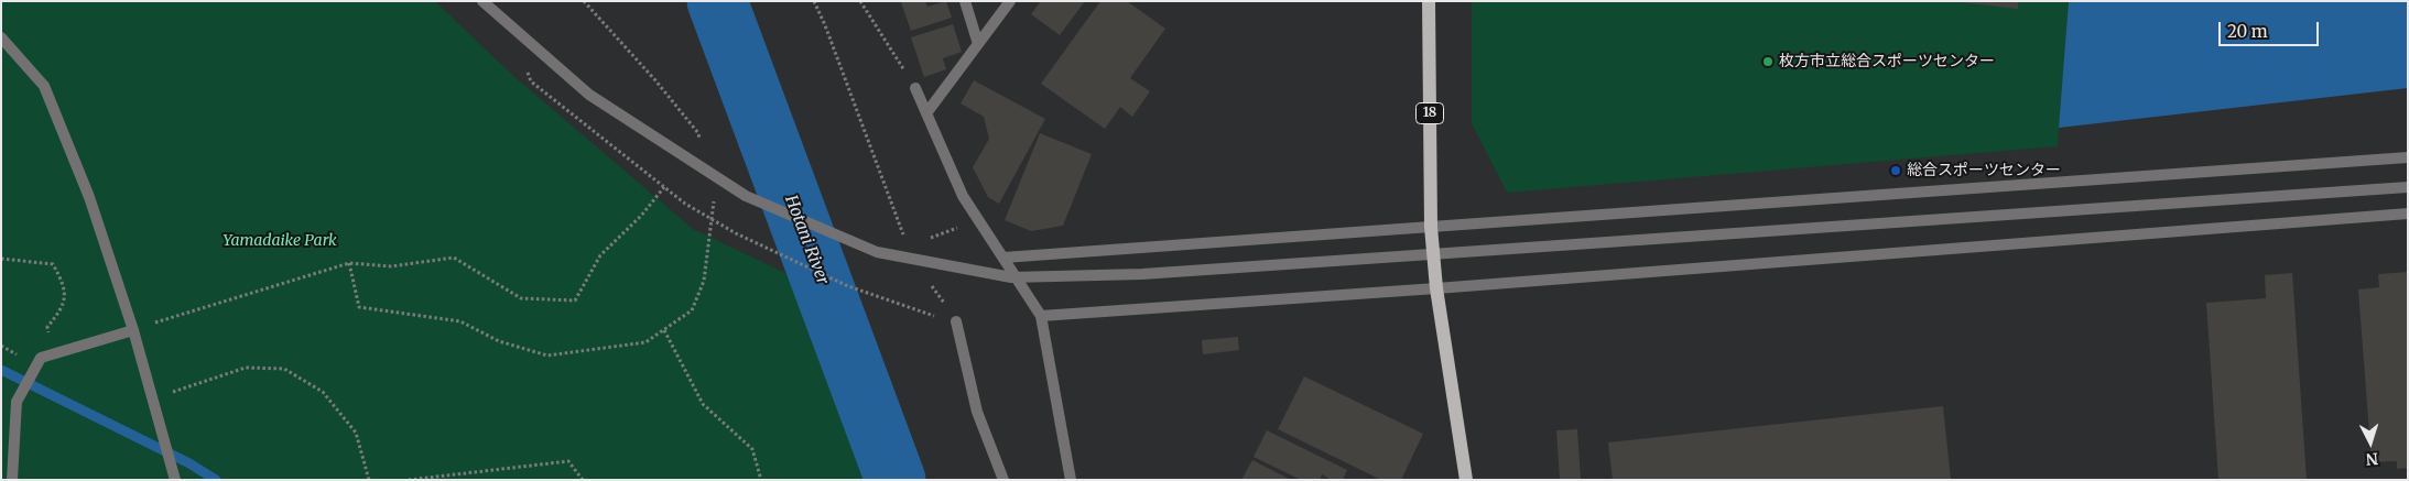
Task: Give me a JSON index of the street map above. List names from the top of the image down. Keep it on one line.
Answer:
{"streets":{"main road":["18"]},"water":["Hotani River"],"parks":["Yamadaike Park"],"places":["枚方市立総合スポーツセンター","総合スポーツセンター"],"scale_bar":"20 m","north":"bottom"}
